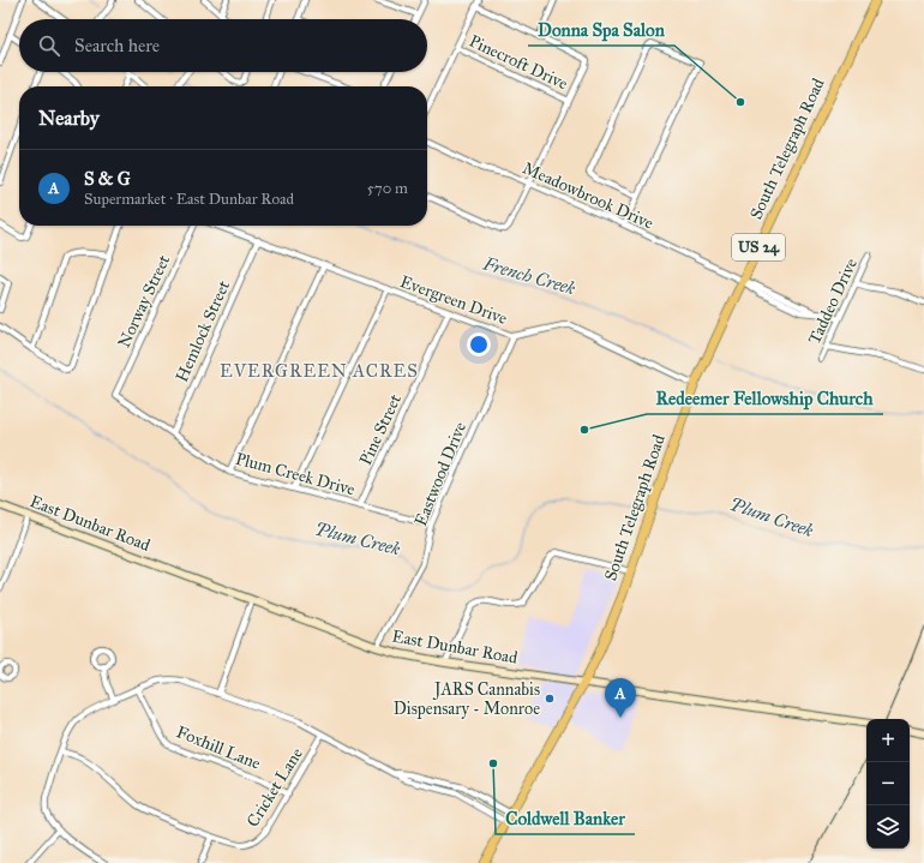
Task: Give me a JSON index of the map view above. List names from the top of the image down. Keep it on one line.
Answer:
{"streets":{"main road":["South Telegraph Road","US 24"],"street":["Pinecroft Drive","Meadowbrook Drive","Evergreen Drive","Norway Street","Taddeo Drive","Hemlock Street","Pine Street","Plum Creek Drive","Eastwood Drive","East Dunbar Road","Foxhill Lane","Cricket Lane"]},"crossings":[["South Telegraph Road","Meadowbrook Drive"],["South Telegraph Road","Evergreen Drive"],["South Telegraph Road","East Dunbar Road"],["Meadowbrook Drive","Taddeo Drive"],["Evergreen Drive","Hemlock Street"],["Evergreen Drive","Pine Street"],["Evergreen Drive","Eastwood Drive"],["Norway Street","Plum Creek Drive"],["Hemlock Street","Plum Creek Drive"],["Pine Street","Plum Creek Drive"],["Plum Creek Drive","Eastwood Drive"],["Eastwood Drive","East Dunbar Road"],["Foxhill Lane","Cricket Lane"]],"districts":["EVERGREEN ACRES"],"water":["French Creek","Plum Creek"],"places":["Donna Spa Salon","Redeemer Fellowship Church","JARS Cannabis Dispensary - Monroe","Coldwell Banker"],"page":{"search":"Search here","heading":"Nearby","list":[{"mark":"A","name":"S & G","note":"Supermarket · East Dunbar Road","value":"570 m"}],"pins":"A","map_buttons":["+","−"]}}
